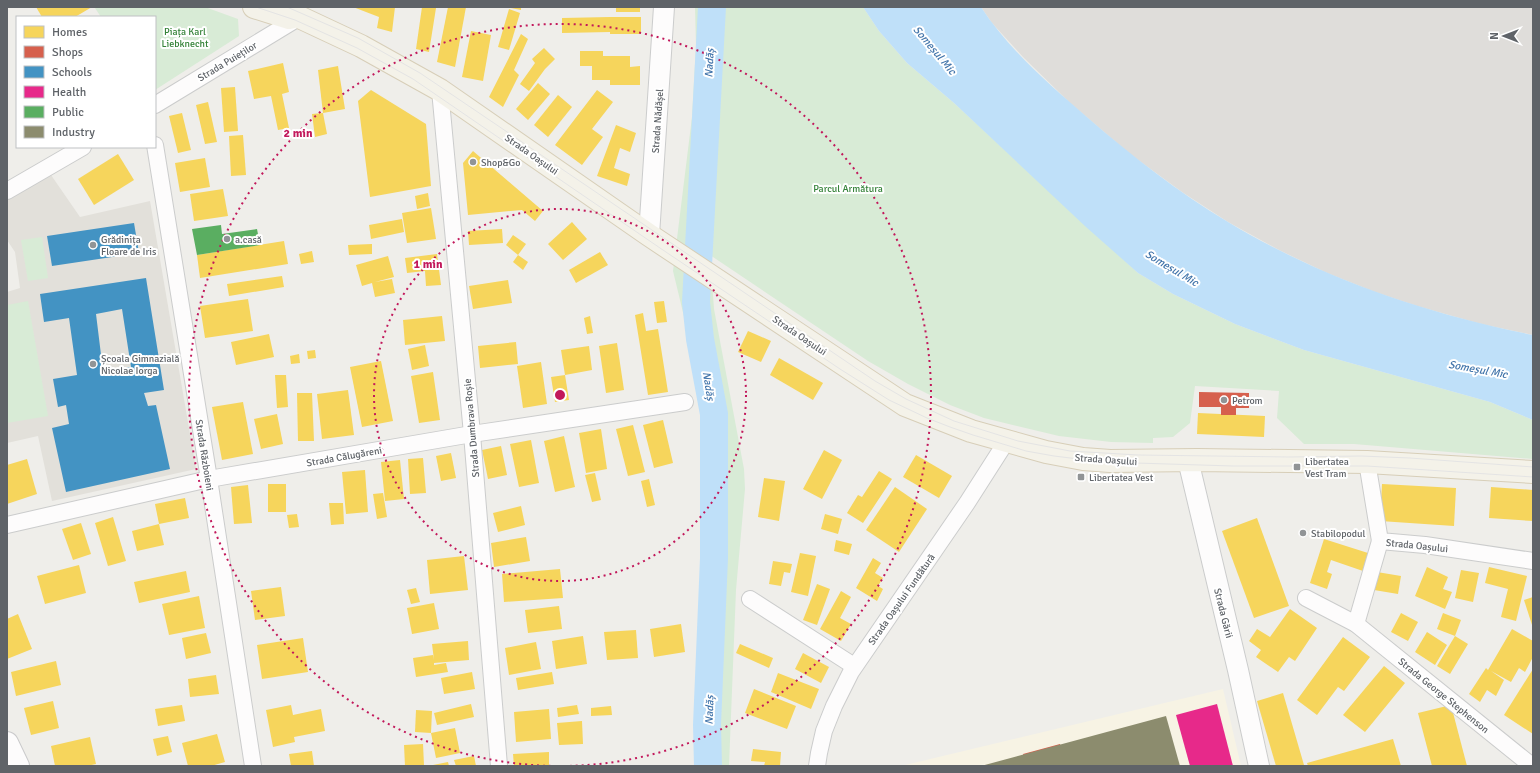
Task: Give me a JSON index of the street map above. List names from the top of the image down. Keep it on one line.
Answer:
{"streets":{"main road":["Strada Oașului"],"street":["Strada Puieților","Strada Nădășel","Strada Dumbrava Roșie","Strada Războieni","Strada Călugăreni","Strada Oașului Fundătură","Strada Gării","Strada George Stephenson"]},"crossings":[["Strada Puieților","Strada Oașului"],["Strada Nădășel","Strada Oașului"],["Strada Oașului","Strada Dumbrava Roșie"],["Strada Oașului","Strada Oașului Fundătură"],["Strada Oașului","Strada Gării"],["Strada Dumbrava Roșie","Strada Călugăreni"],["Strada Războieni","Strada Călugăreni"]],"water":["Someșul Mic","Nadăș"],"parks":["Piața Karl Liebknecht","Parcul Armătura"],"places":{"other":["Shop&Go","a.casă","Grădinița Floare de Iris","Școala Gimnazială Nicolae Iorga","Petrom","Stabilopodul"],"transit":["Libertatea Vest Tram","Libertatea Vest"]},"legend":["Homes","Shops","Schools","Health","Public","Industry"],"north":"left","rings":["2 min","1 min"]}
